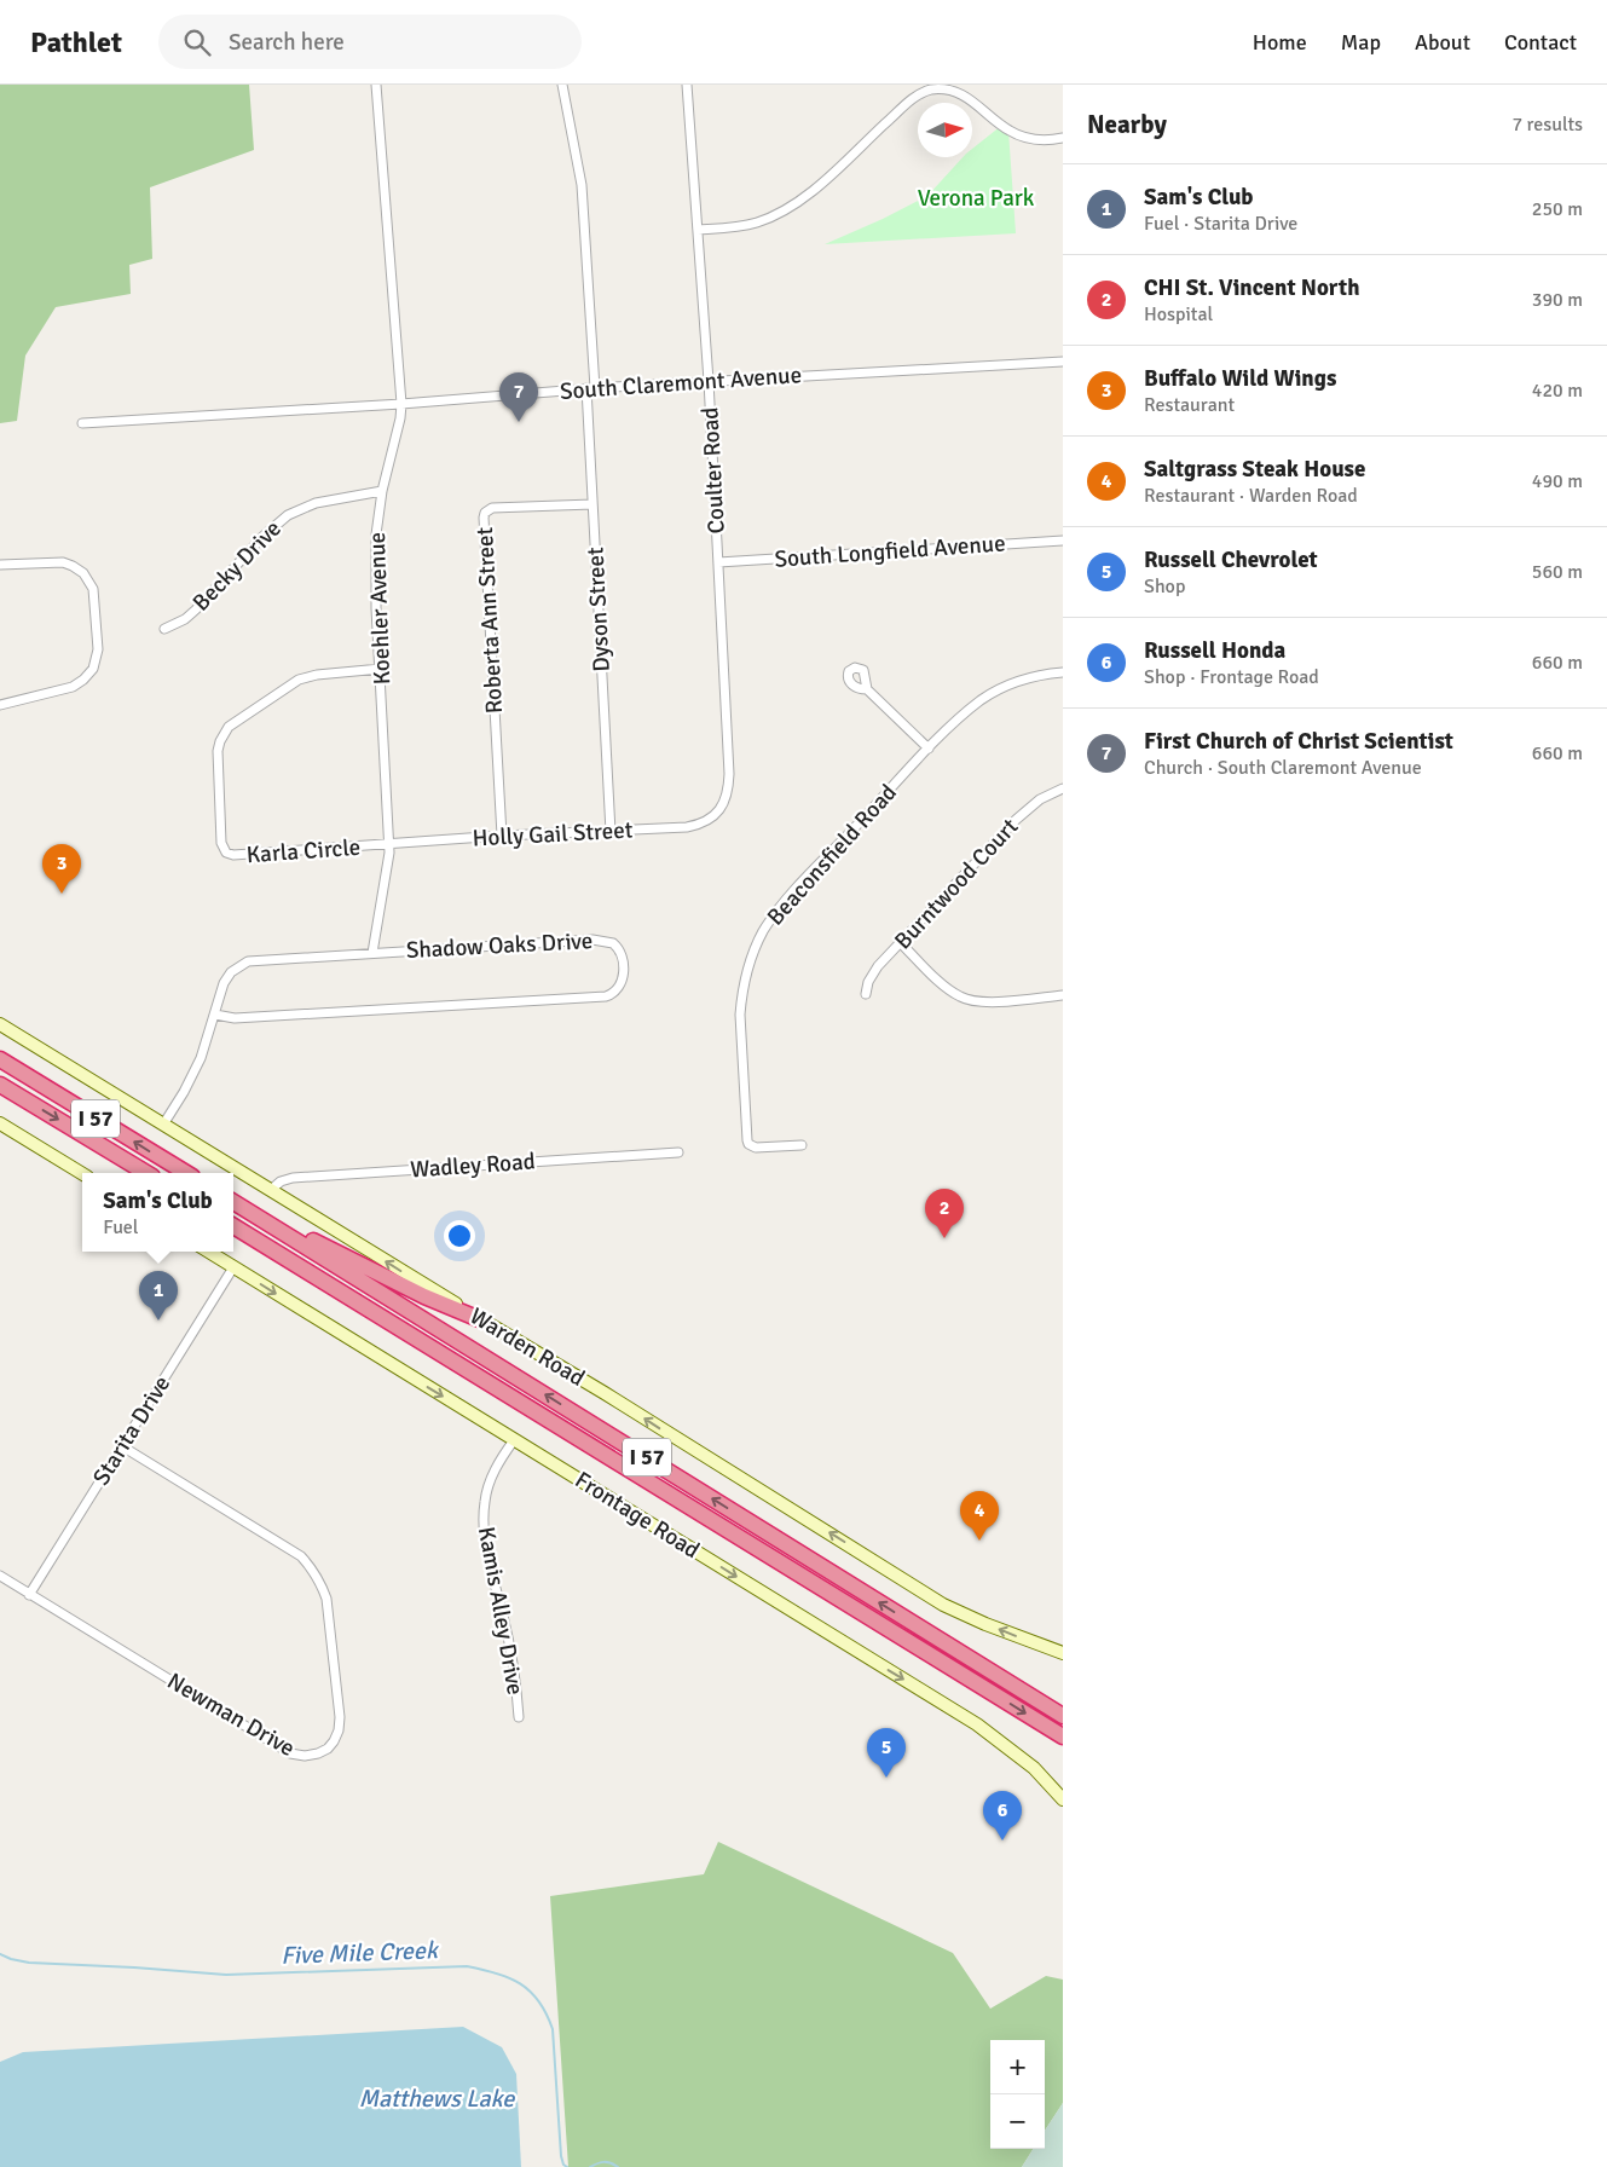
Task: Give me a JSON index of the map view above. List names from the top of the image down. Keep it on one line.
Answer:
{"streets":{"highway":["I 57"],"main road":["Warden Road","Frontage Road"],"street":["South Claremont Avenue","Coulter Road","South Longfield Avenue","Becky Drive","Koehler Avenue","Dyson Street","Roberta Ann Street","Holly Gail Street","Karla Circle","Beaconsfield Road","Burntwood Court","Shadow Oaks Drive","Wadley Road","Starita Drive","Kamis Alley Drive","Newman Drive"]},"crossings":[["South Claremont Avenue","Coulter Road"],["South Claremont Avenue","Koehler Avenue"],["South Claremont Avenue","Dyson Street"],["Coulter Road","South Longfield Avenue"],["Coulter Road","Holly Gail Street"],["Becky Drive","Koehler Avenue"],["Koehler Avenue","Holly Gail Street"],["Koehler Avenue","Karla Circle"],["Koehler Avenue","Shadow Oaks Drive"],["Dyson Street","Roberta Ann Street"],["Dyson Street","Holly Gail Street"],["Roberta Ann Street","Holly Gail Street"],["Holly Gail Street","Karla Circle"],["Shadow Oaks Drive","Warden Road"],["Wadley Road","Warden Road"],["Starita Drive","Frontage Road"],["Starita Drive","Newman Drive"],["Frontage Road","Kamis Alley Drive"]],"one_way":["Warden Road","Frontage Road"],"water":["Five Mile Creek","Matthews Lake"],"parks":["Verona Park"],"north":"right","page":{"header":"Pathlet","search":"Search here","nav":["Home","Map","About","Contact"],"heading":["Nearby","7 results"],"list":[{"mark":"1","name":"Sam's Club","note":"Fuel · Starita Drive","value":"250 m"},{"mark":"2","name":"CHI St. Vincent North","note":"Hospital","value":"390 m"},{"mark":"3","name":"Buffalo Wild Wings","note":"Restaurant","value":"420 m"},{"mark":"4","name":"Saltgrass Steak House","note":"Restaurant · Warden Road","value":"490 m"},{"mark":"5","name":"Russell Chevrolet","note":"Shop","value":"560 m"},{"mark":"6","name":"Russell Honda","note":"Shop · Frontage Road","value":"660 m"},{"mark":"7","name":"First Church of Christ Scientist","note":"Church · South Claremont Avenue","value":"660 m"}],"pins":["7","3","2","1","4","5","6"],"popup":["Sam's Club","Fuel"],"map_buttons":["+","−"]}}
